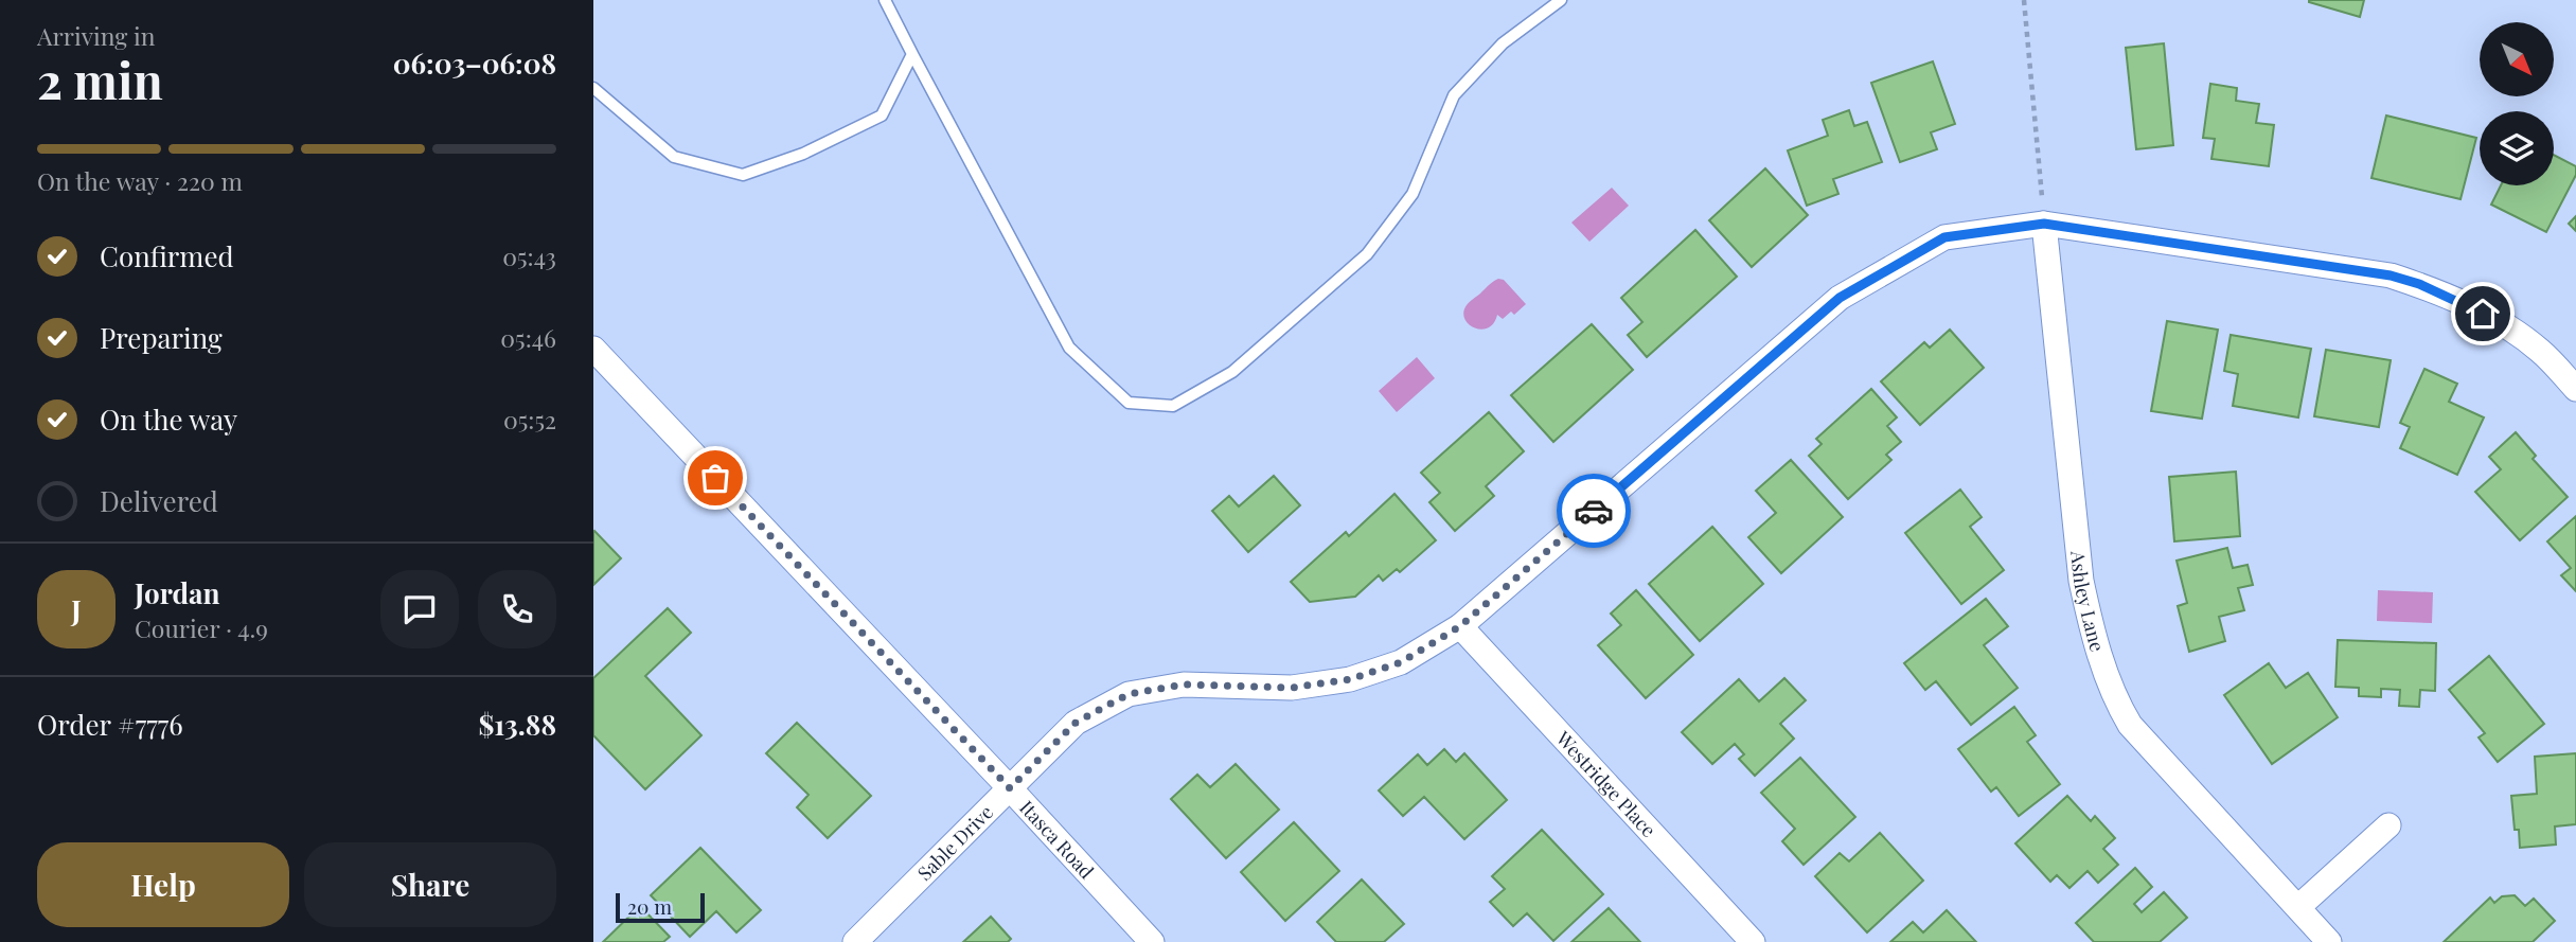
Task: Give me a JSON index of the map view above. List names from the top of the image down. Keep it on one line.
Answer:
{"streets":{"street":["Ashley Lane","Westridge Place","Itasca Road","Sable Drive"]},"crossings":[["Ashley Lane","Sable Drive"],["Westridge Place","Sable Drive"],["Itasca Road","Sable Drive"]],"scale_bar":"20 m","north":"bottom right","page":{"heading":["2 min","Arriving in","06:03–06:08"],"panel":["Jordan","Courier · 4.9","Order #7776","$13.88"],"bar":"On the way · 220 m","list":[["Confirmed","05:43"],["Preparing","05:46"],["On the way","05:52"],"Delivered"],"round":"J","buttons":["Help","Share"],"scale":"20 m"}}
